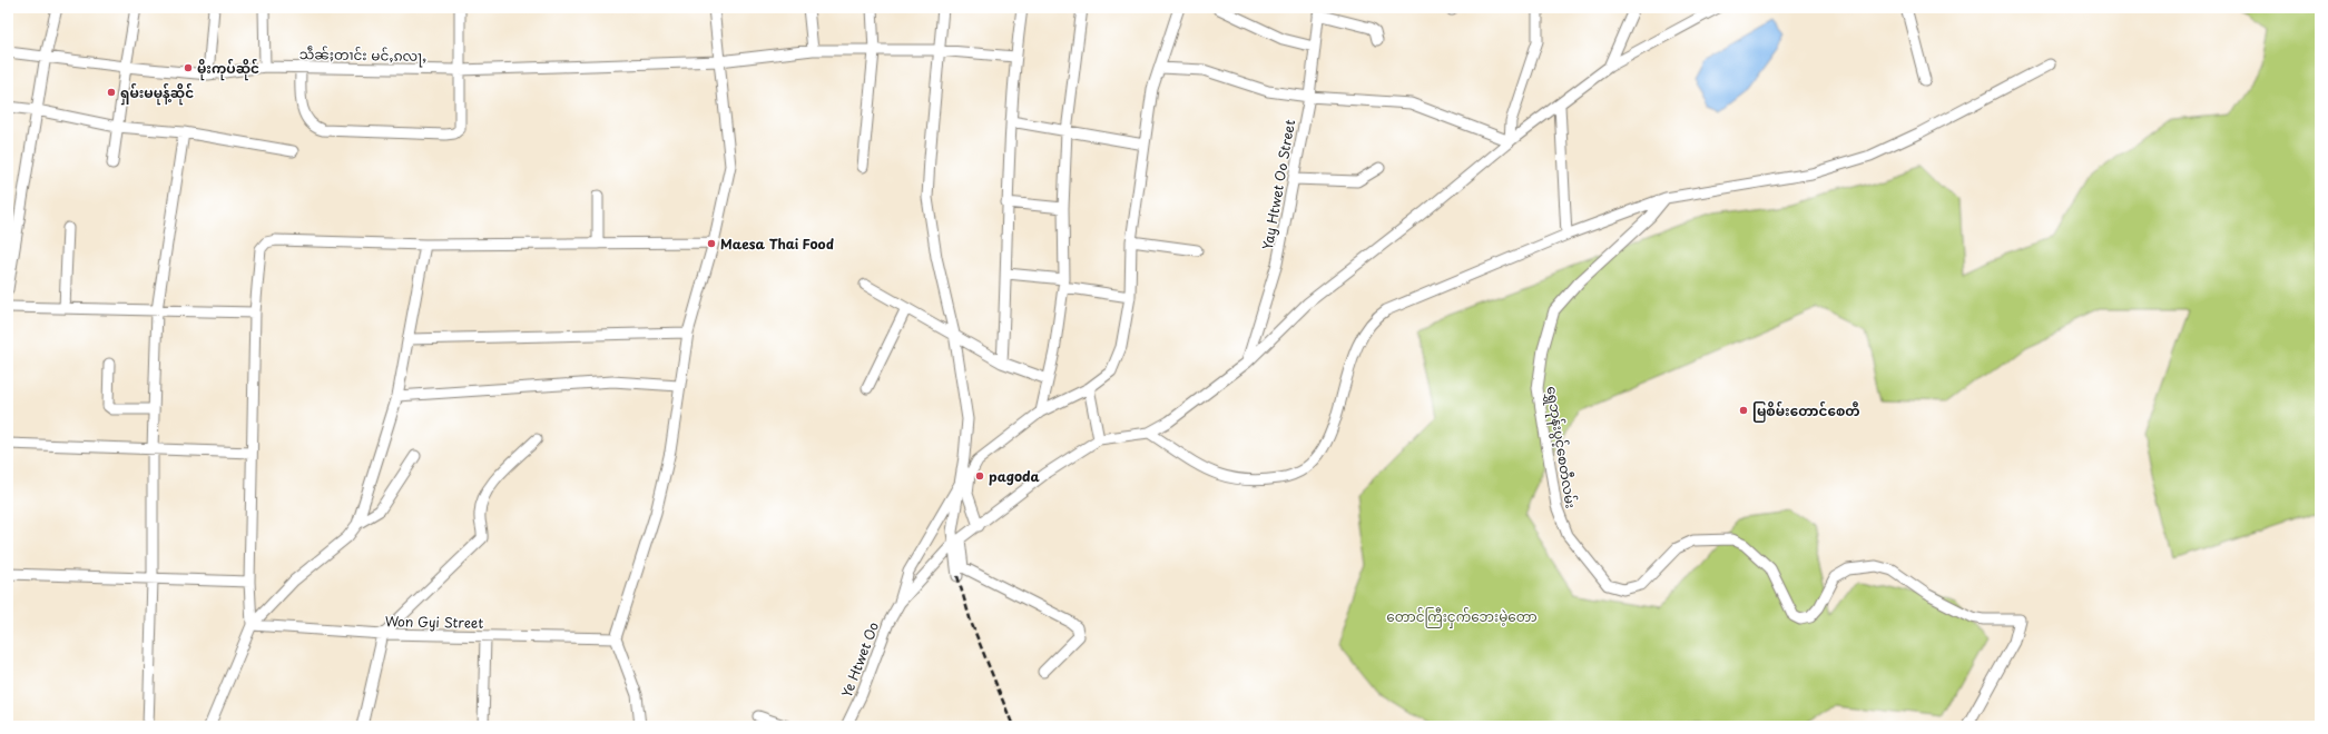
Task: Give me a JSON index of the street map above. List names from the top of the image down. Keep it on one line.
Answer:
{"streets":{"street":["သဵၼ်ႈတၢင်း မင်ႇၵလႃႇ","Yay Htwet Oo Street","ရွှေဘုန်းပွင့်စေတီလမ်း","Won Gyi Street","Ye Htwet Oo"]},"parks":["တောင်ကြီးငှက်ဘေးမဲ့တော"],"places":["မိုးကုပ်ဆိုင်","ရှမ်းမမုန့်ဆိုင်","Maesa Thai Food","မြစိမ်းတောင်စေတီ","pagoda"]}
